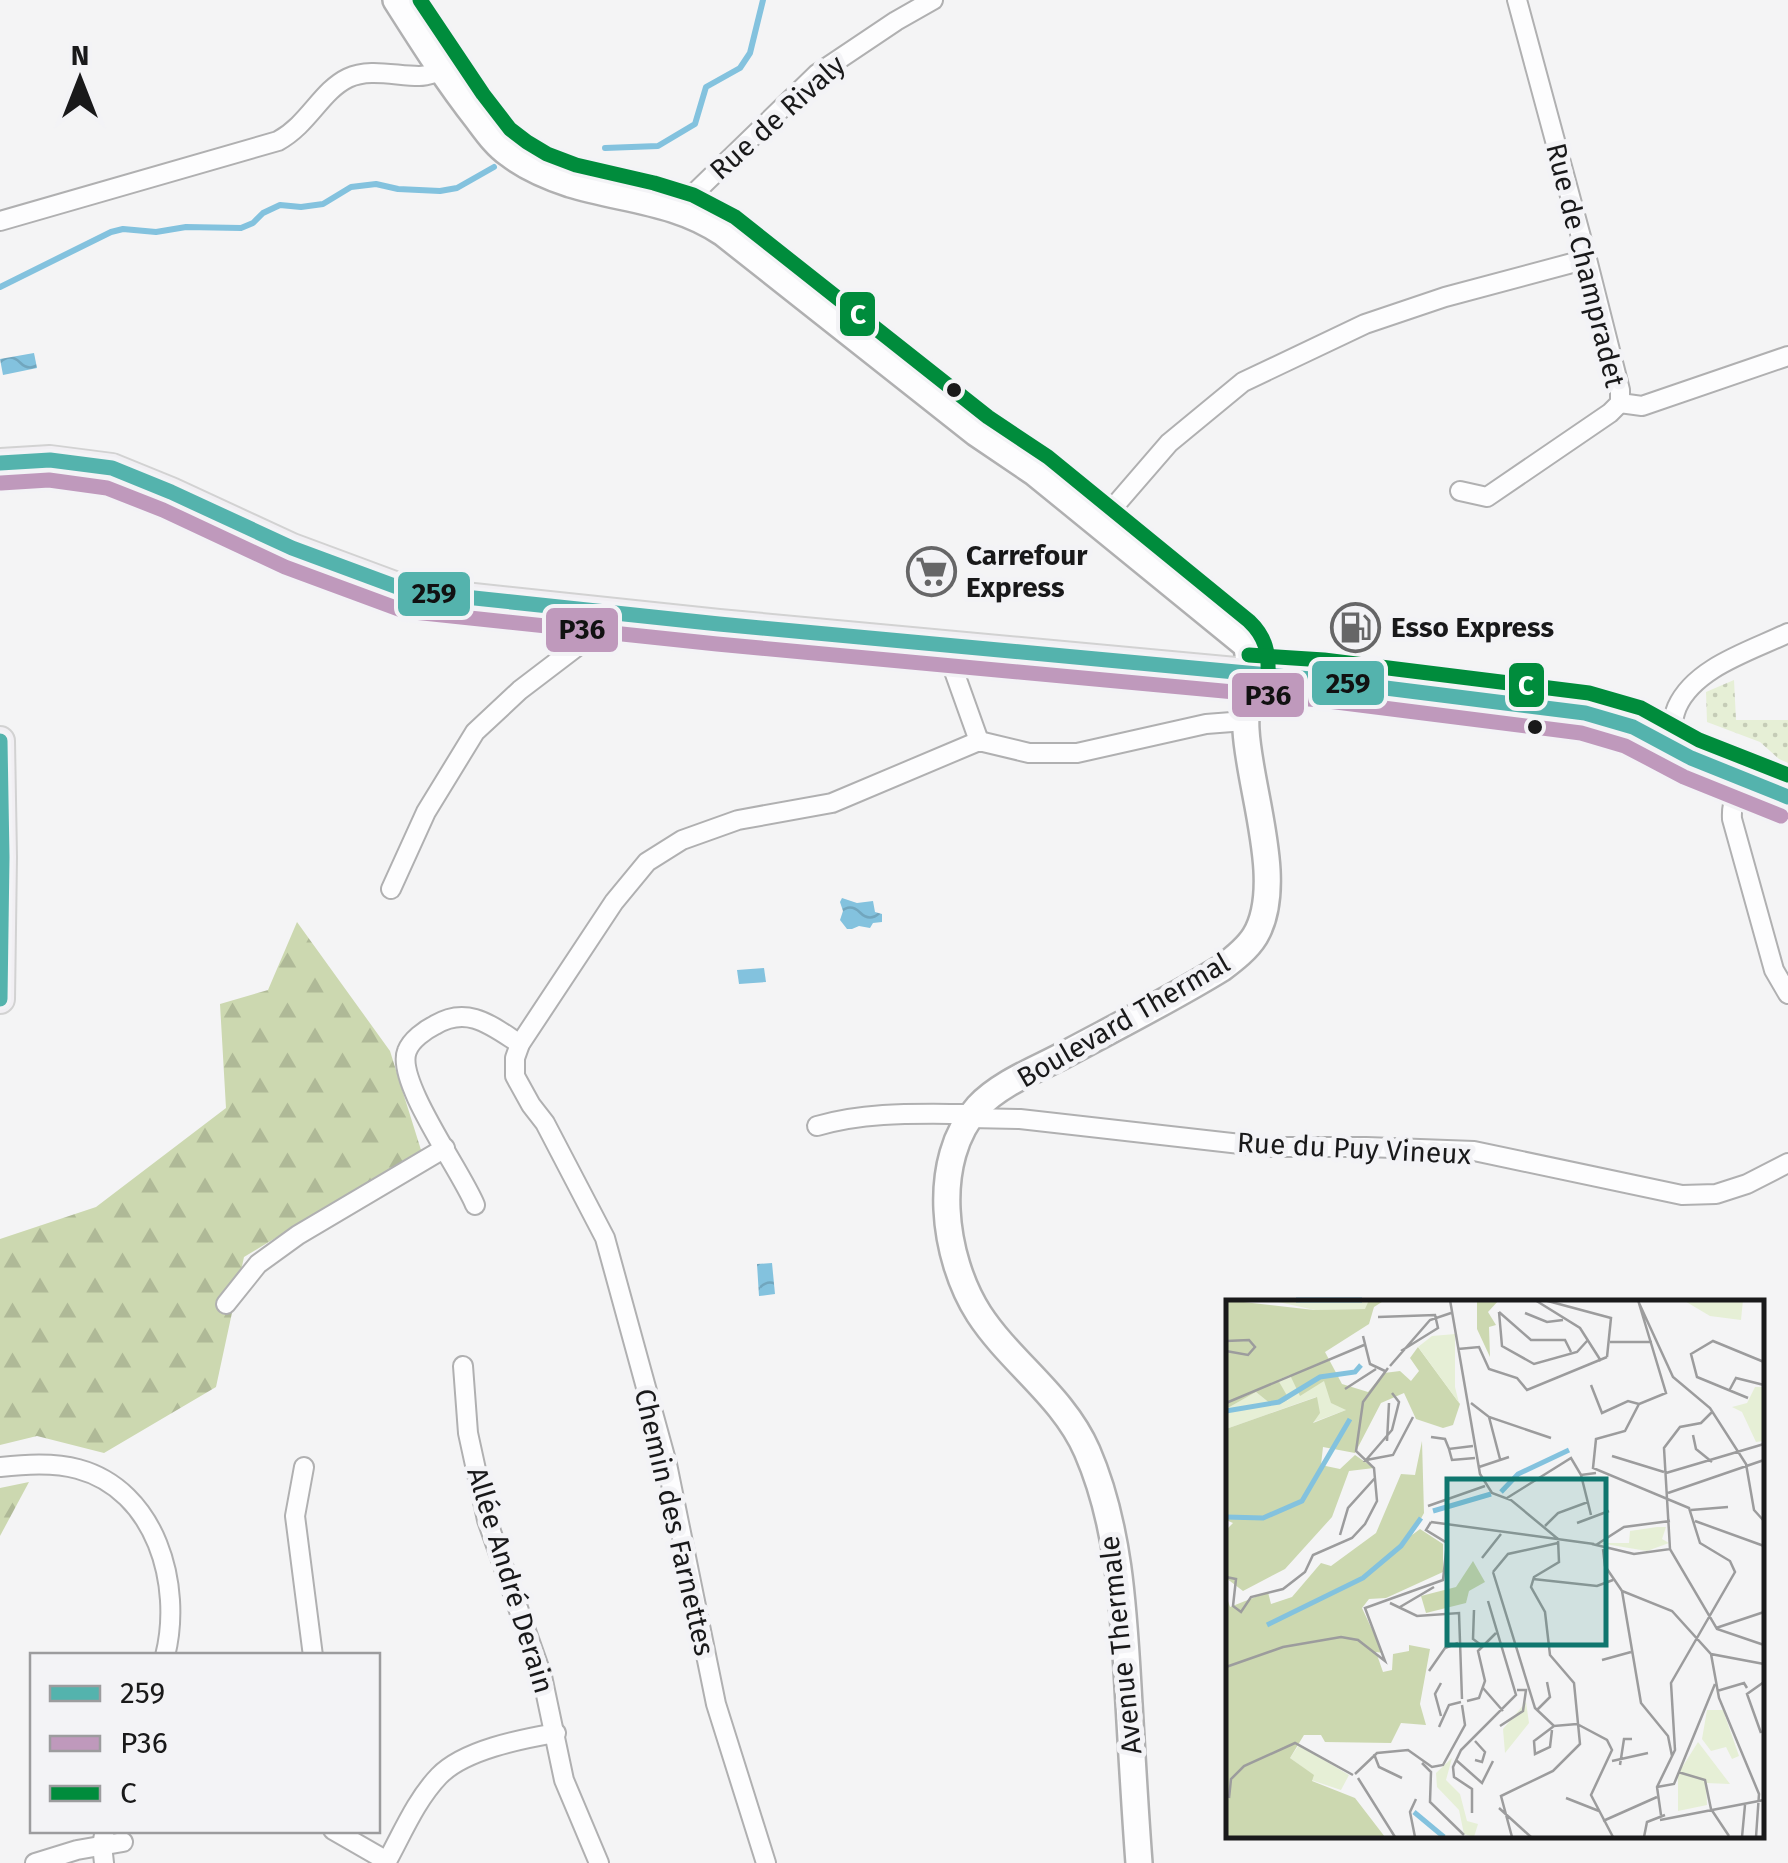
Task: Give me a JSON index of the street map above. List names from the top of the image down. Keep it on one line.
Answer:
{"streets":{"main road":["Boulevard Thermal","Avenue Thermale"],"street":["Rue de Rivaly","Rue de Champradet","Rue du Puy Vineux","Chemin des Farnettes","Allée André Derain"]},"crossings":[["Boulevard Thermal","Rue du Puy Vineux"],["Boulevard Thermal","Avenue Thermale"],["Rue du Puy Vineux","Avenue Thermale"]],"places":{"supermarket":["Carrefour Express"],"fuel station":["Esso Express"]},"lines":["transit line C","transit line 259","transit line P36"],"legend":["259","P36","C"],"north":"top"}
